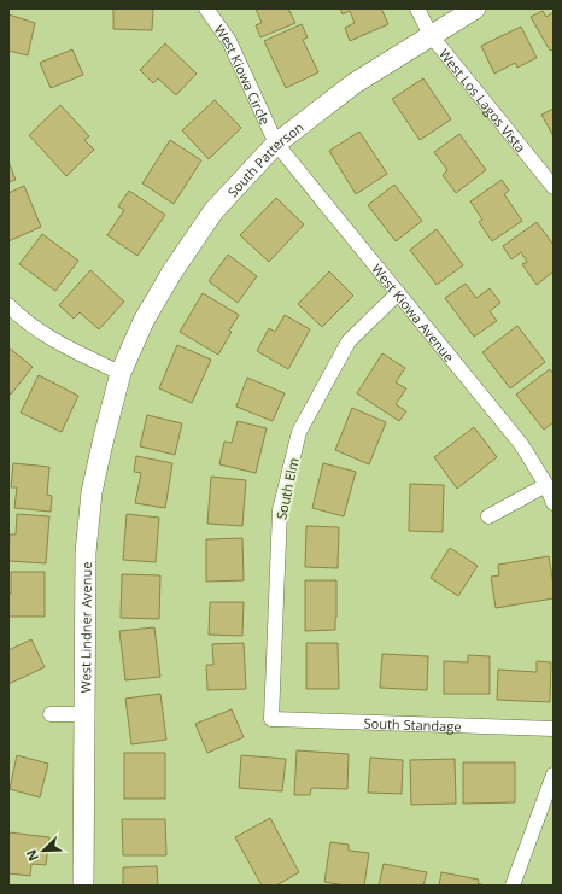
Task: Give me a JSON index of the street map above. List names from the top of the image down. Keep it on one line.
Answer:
{"streets":{"street":["West Kiowa Circle","West Los Lagos Vista","South Patterson","West Kiowa Avenue","South Elm","West Lindner Avenue","South Standage"]},"crossings":[["West Kiowa Circle","South Patterson"],["West Kiowa Circle","West Kiowa Avenue"],["West Los Lagos Vista","South Patterson"],["South Patterson","West Kiowa Avenue"],["South Patterson","West Lindner Avenue"],["West Kiowa Avenue","South Elm"],["South Elm","South Standage"]],"north":"bottom left"}
